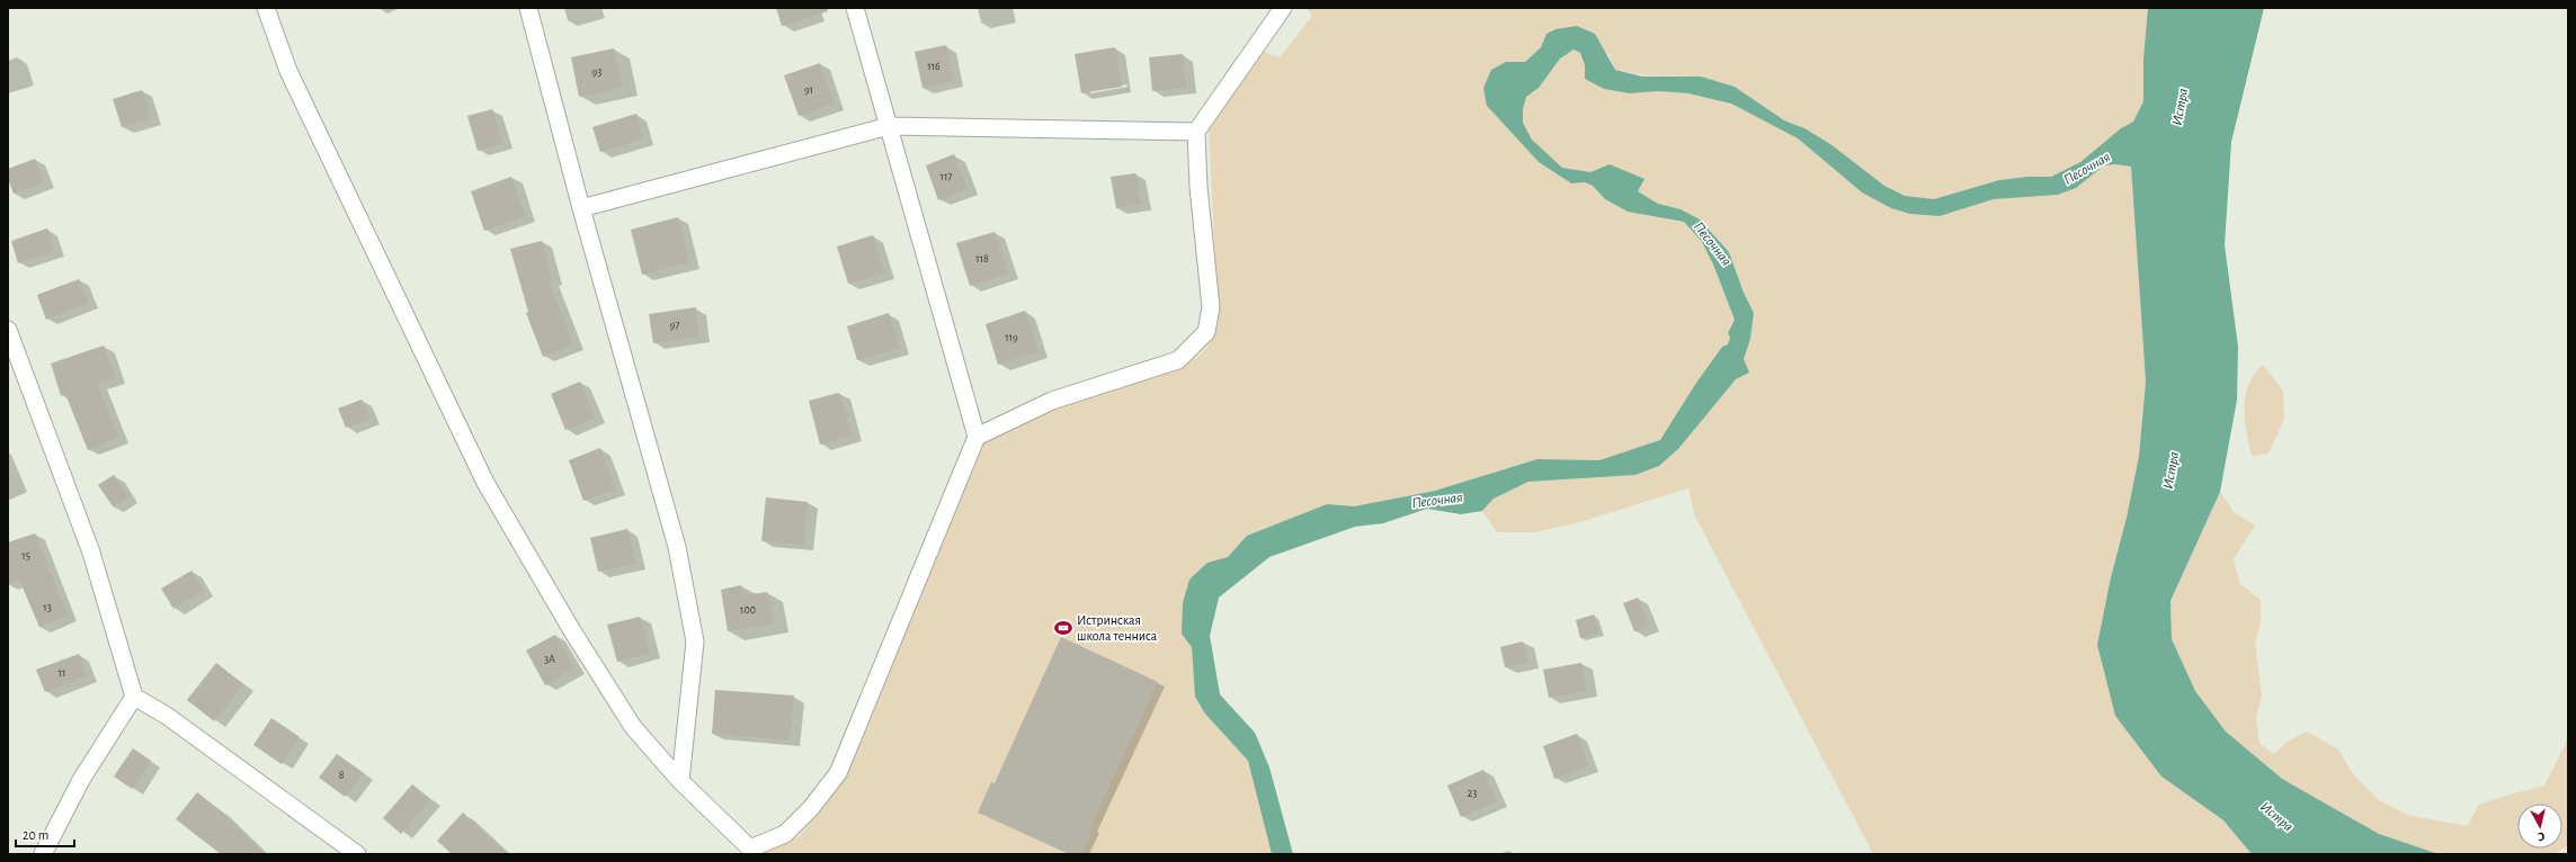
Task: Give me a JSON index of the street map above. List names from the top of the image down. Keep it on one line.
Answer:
{"water":["Истра","Песочная"],"places":{"sports":["Истринская школа тенниса"]},"house_numbers":["116","93","91","117","118","97","119","15","13","100","3А","11","8","23"],"scale_bar":"20 m","north":"bottom"}
